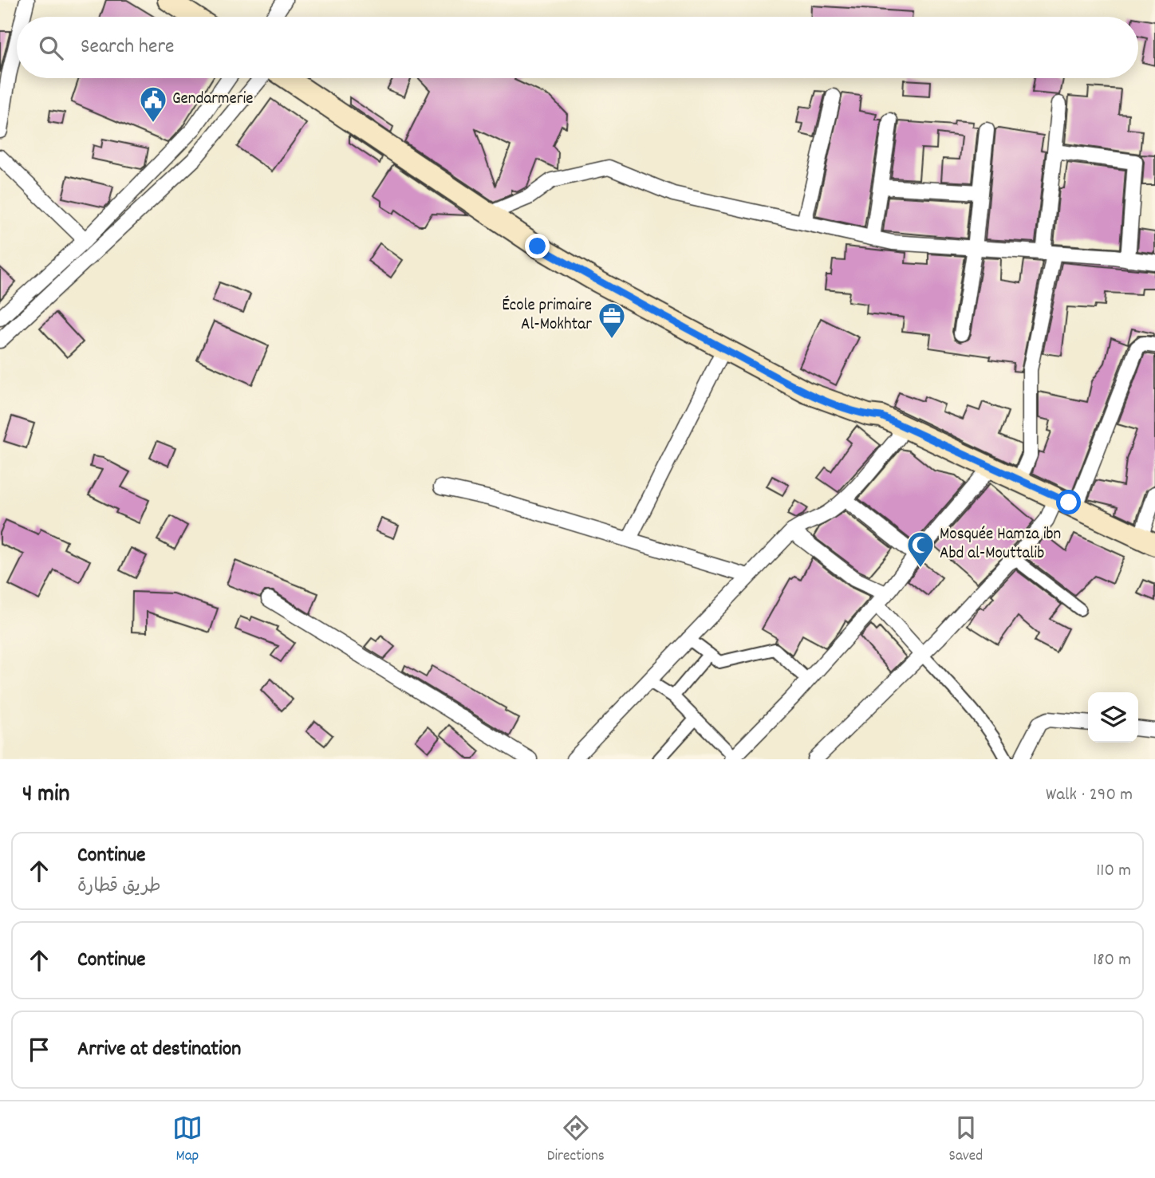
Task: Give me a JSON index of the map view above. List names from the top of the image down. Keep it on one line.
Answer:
{"places":{"public building":["Gendarmerie"],"office":["École primaire Al-Mokhtar"],"mosque":["Mosquée Hamza ibn Abd al-Mouttalib"]},"page":{"search":"Search here","heading":["4 min","Walk · 290 m"],"list":[["Continue","طريق قطارة","110 m"],["Continue","180 m"],"Arrive at destination"],"nav":["Map","Directions","Saved"]}}
